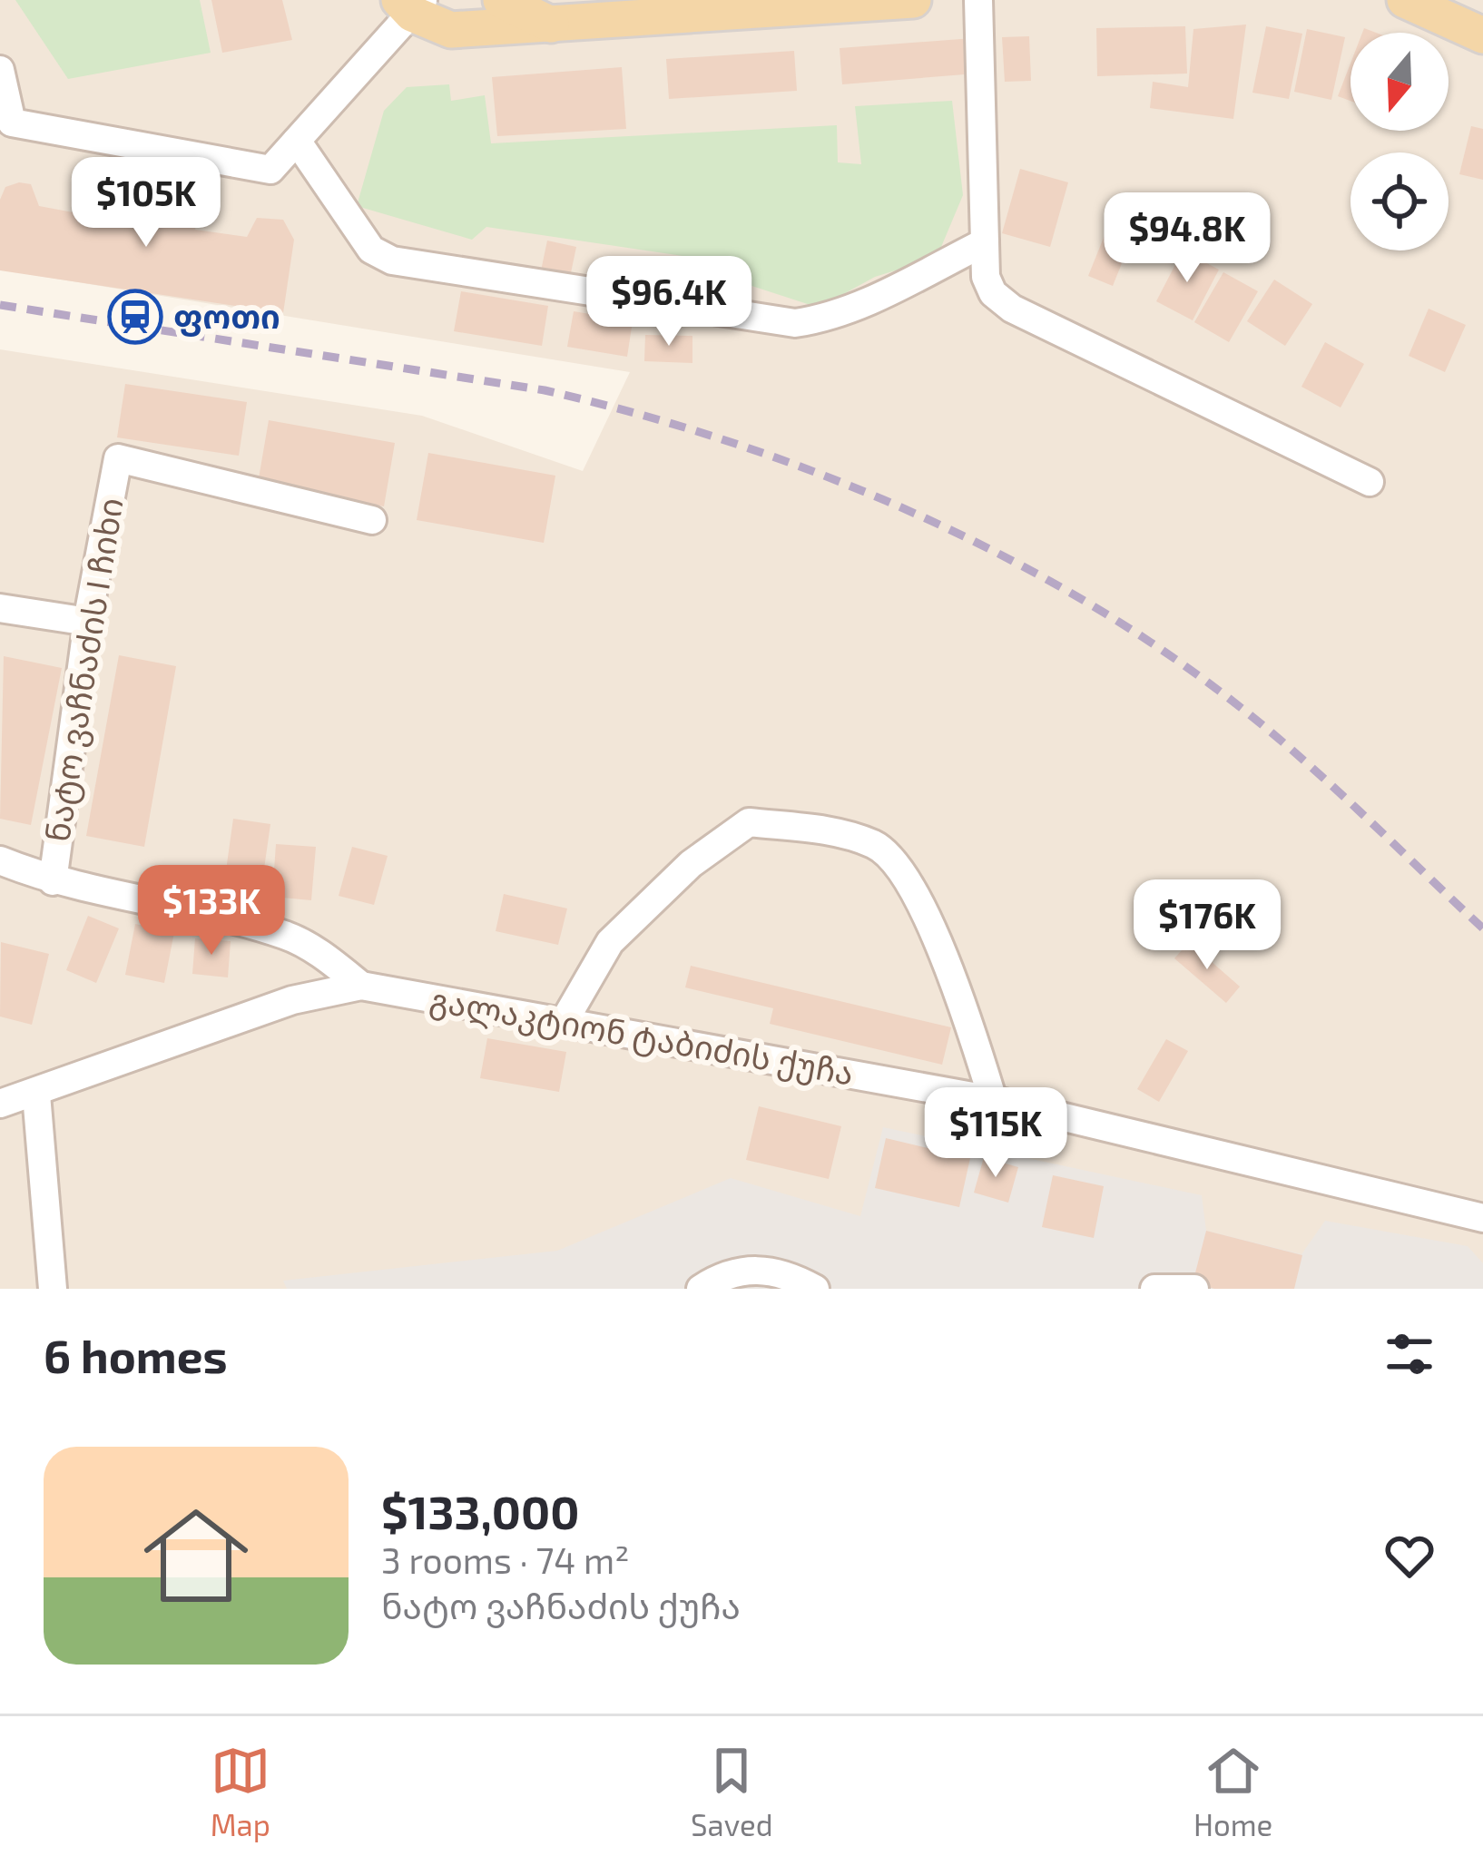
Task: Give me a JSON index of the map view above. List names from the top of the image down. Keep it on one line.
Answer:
{"streets":{"street":["ნატო ვაჩნაძის I ჩიხი","გალაკტიონ ტაბიძის ქუჩა"]},"places":{"station":["ფოთი"]},"north":"bottom","page":{"price":["$105K","$94.8K","$96.4K","$133K","$176K","$115K"],"heading":"6 homes","list":[{"name":"$133,000","note":"3 rooms · 74 m² · ნატო ვაჩნაძის ქუჩა"}],"tabs":["Map","Saved","Home"]}}
